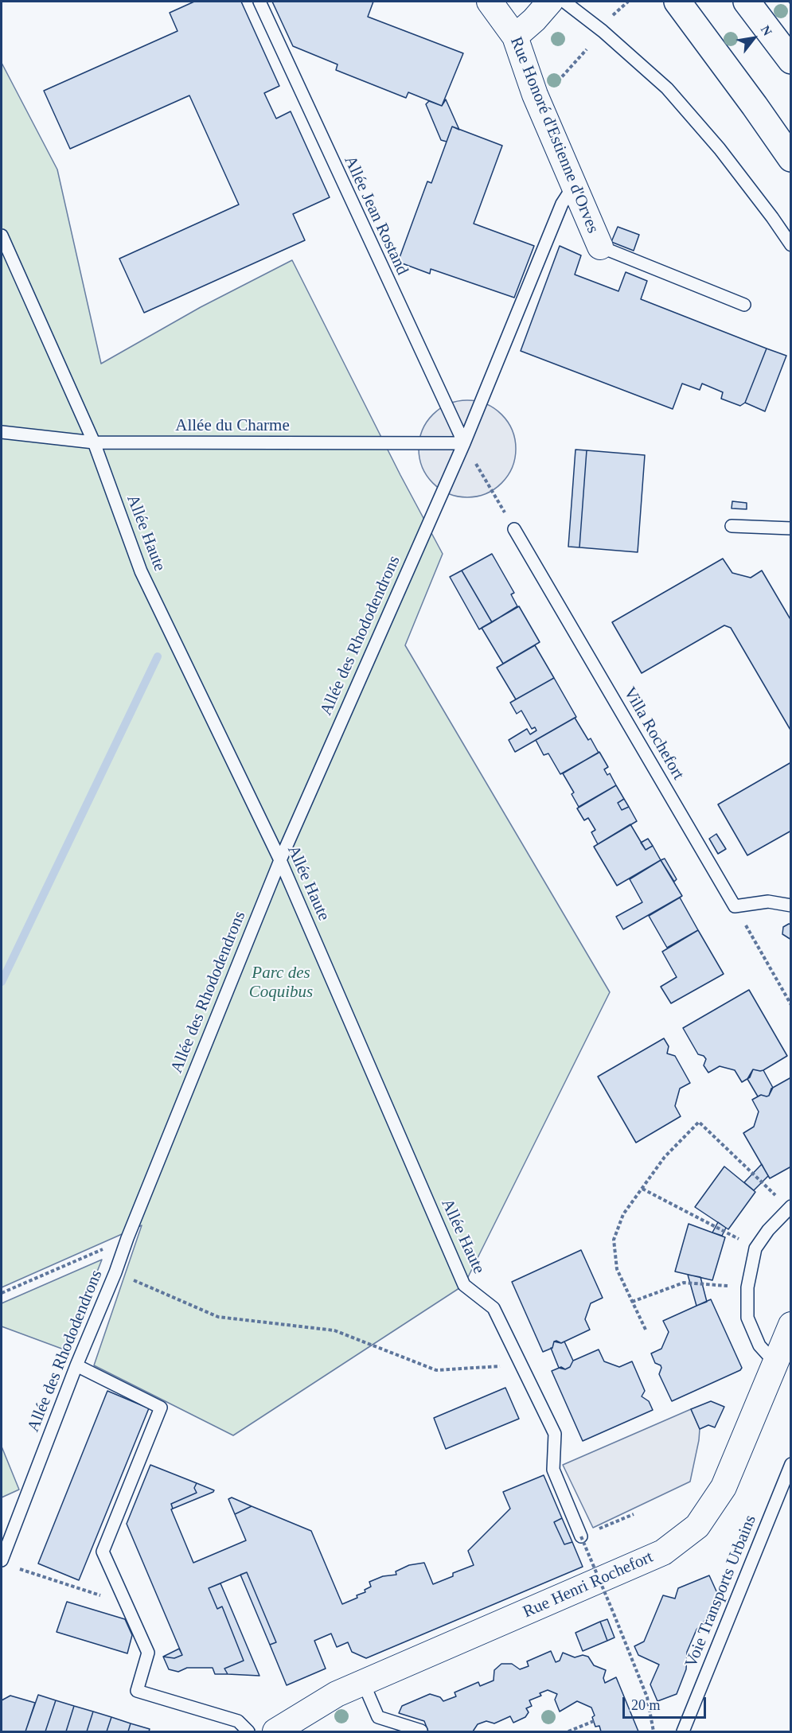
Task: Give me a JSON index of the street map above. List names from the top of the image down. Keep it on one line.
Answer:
{"streets":{"street":["Rue Honoré d'Estienne d'Orves","Rue Henri Rochefort"],"lane":["Allée Jean Rostand","Allée du Charme","Allée Haute","Allée des Rhododendrons","Villa Rochefort","Voie Transports Urbains"]},"crossings":[["Rue Honoré d'Estienne d'Orves","Allée des Rhododendrons"],["Allée Jean Rostand","Allée du Charme"],["Allée Jean Rostand","Allée des Rhododendrons"],["Allée du Charme","Allée Haute"],["Allée du Charme","Allée des Rhododendrons"],["Allée Haute","Allée des Rhododendrons"]],"parks":["Parc des Coquibus"],"scale_bar":"20 m","north":"top right"}
